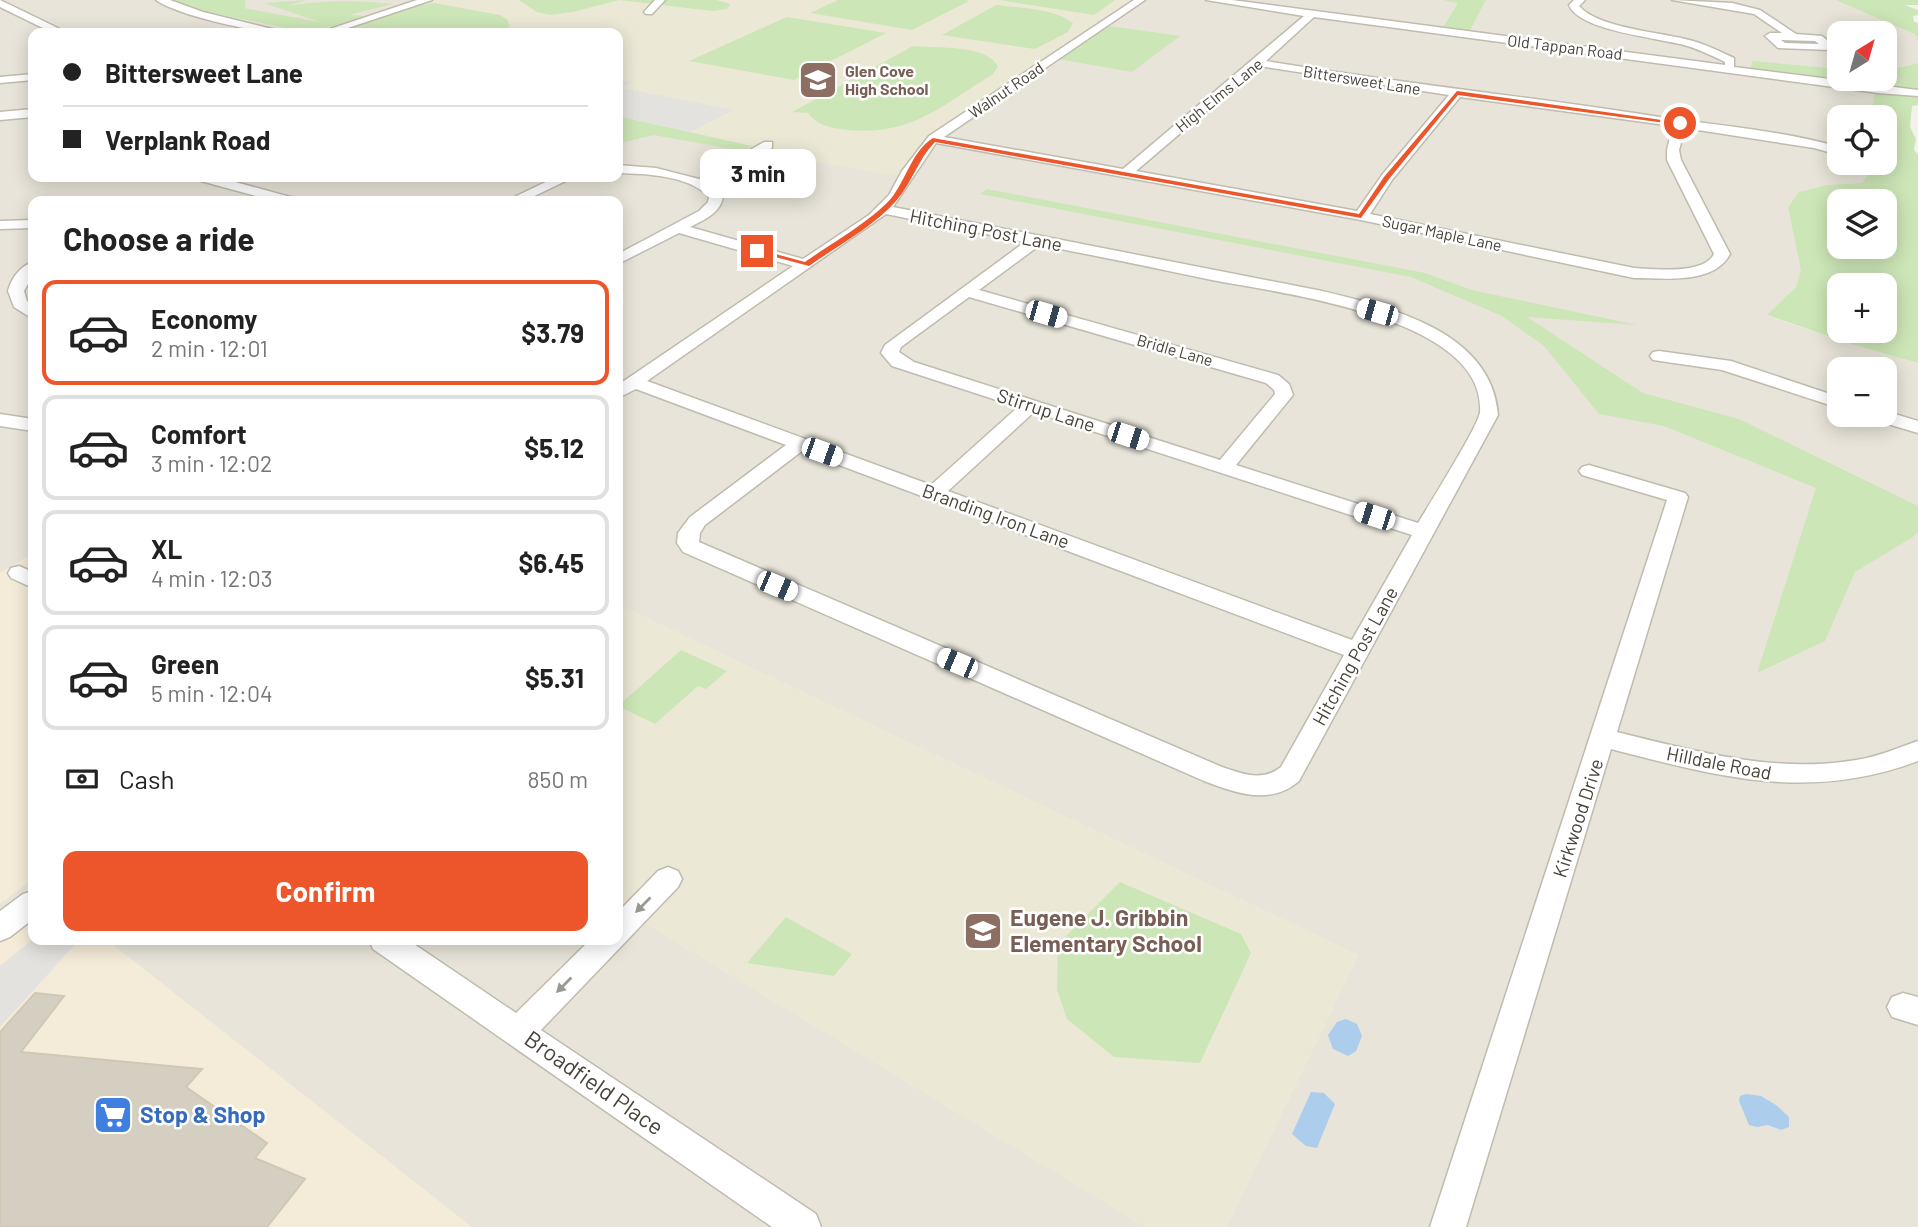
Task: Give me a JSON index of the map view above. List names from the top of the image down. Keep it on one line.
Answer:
{"streets":{"street":["Old Tappan Road","Bittersweet Lane","Walnut Road","High Elms Lane","Hitching Post Lane","Sugar Maple Lane","Bridle Lane","Stirrup Lane","Branding Iron Lane","Hilldale Road","Kirkwood Drive","Broadfield Place"]},"crossings":[["Old Tappan Road","High Elms Lane"],["Bittersweet Lane","High Elms Lane"],["Bittersweet Lane","Sugar Maple Lane"],["Walnut Road","Hitching Post Lane"],["Walnut Road","Sugar Maple Lane"],["Walnut Road","Branding Iron Lane"],["High Elms Lane","Sugar Maple Lane"],["Hitching Post Lane","Stirrup Lane"],["Hitching Post Lane","Branding Iron Lane"],["Bridle Lane","Stirrup Lane"],["Hilldale Road","Kirkwood Drive"]],"places":{"school or university":["Glen Cove High School","Eugene J. Gribbin Elementary School"],"supermarket":["Stop & Shop"]},"north":"top right","page":{"map_buttons":["+","−"],"banner":["Bittersweet Lane","Verplank Road"],"bubble":"3 min","heading":"Choose a ride","list":[{"name":"Economy","note":"2 min · 12:01","value":"$3.79"},{"name":"Comfort","note":"3 min · 12:02","value":"$5.12"},{"name":"XL","note":"4 min · 12:03","value":"$6.45"},{"name":"Green","note":"5 min · 12:04","value":"$5.31"}],"pay":["Cash","850 m"],"buttons":"Confirm"}}
